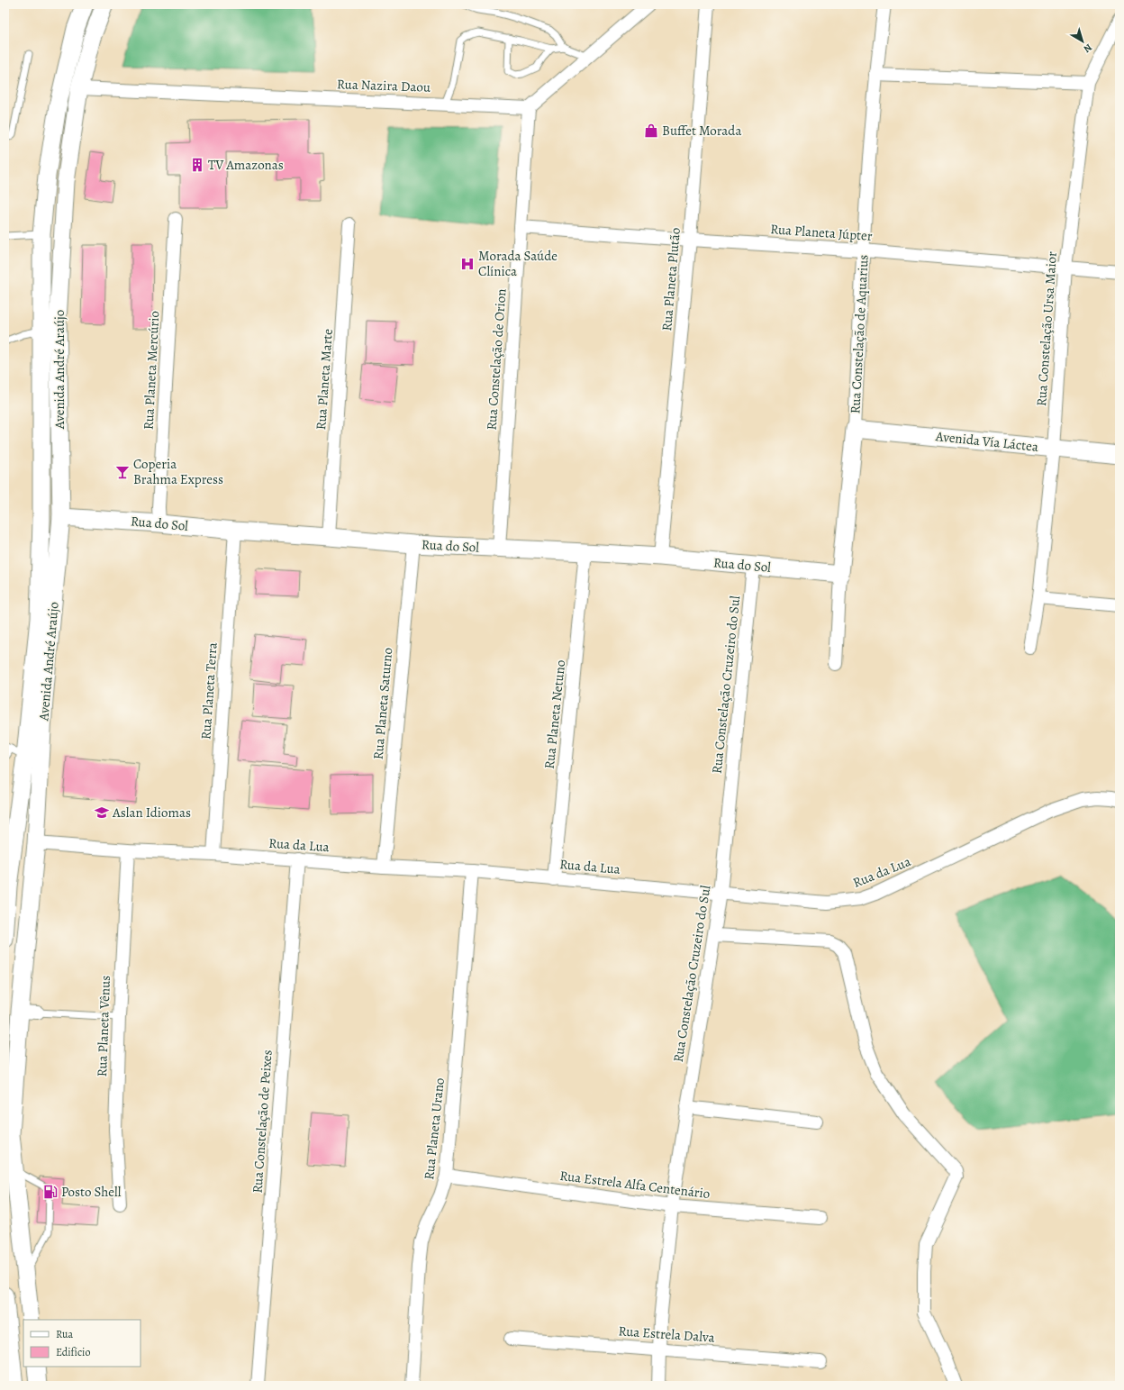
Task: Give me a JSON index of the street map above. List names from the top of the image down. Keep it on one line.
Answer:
{"streets":{"main road":["Rua Constelação de Aquarius","Avenida André Araújo","Avenida Vía Láctea","Rua do Sol"],"street":["Rua Nazira Daou","Rua Planeta Júpter","Rua Planeta Plutão","Rua Constelação Ursa Maior","Rua Constelação de Orion","Rua Planeta Mercúrio","Rua Planeta Marte","Rua Constelação Cruzeiro do Sul","Rua Planeta Terra","Rua Planeta Saturno","Rua Planeta Netuno","Rua da Lua","Rua Planeta Vênus","Rua Constelação de Peixes","Rua Planeta Urano","Rua Estrela Alfa Centenário","Rua Estrela Dalva"]},"crossings":[["Rua Nazira Daou","Rua Constelação de Orion"],["Rua Nazira Daou","Avenida André Araújo"],["Rua Planeta Júpter","Rua Planeta Plutão"],["Rua Planeta Júpter","Rua Constelação Ursa Maior"],["Rua Planeta Júpter","Rua Constelação de Aquarius"],["Rua Planeta Júpter","Rua Constelação de Orion"],["Rua Planeta Plutão","Rua do Sol"],["Rua Constelação Ursa Maior","Avenida Vía Láctea"],["Rua Constelação de Aquarius","Avenida Vía Láctea"],["Rua Constelação de Aquarius","Rua do Sol"],["Rua Constelação de Orion","Rua do Sol"],["Avenida André Araújo","Rua do Sol"],["Avenida André Araújo","Rua da Lua"],["Rua Planeta Mercúrio","Rua do Sol"],["Rua Planeta Marte","Rua do Sol"],["Rua do Sol","Rua Constelação Cruzeiro do Sul"],["Rua do Sol","Rua Planeta Terra"],["Rua do Sol","Rua Planeta Saturno"],["Rua do Sol","Rua Planeta Netuno"],["Rua Constelação Cruzeiro do Sul","Rua da Lua"],["Rua Constelação Cruzeiro do Sul","Rua Estrela Alfa Centenário"],["Rua Constelação Cruzeiro do Sul","Rua Estrela Dalva"],["Rua Planeta Terra","Rua da Lua"],["Rua Planeta Saturno","Rua da Lua"],["Rua Planeta Netuno","Rua da Lua"],["Rua da Lua","Rua Planeta Vênus"],["Rua da Lua","Rua Constelação de Peixes"],["Rua da Lua","Rua Planeta Urano"],["Rua Planeta Urano","Rua Estrela Alfa Centenário"]],"places":{"shop":["Buffet Morada"],"building":["TV Amazonas"],"hospital":["Morada Saúde Clínica"],"bar":["Coperia Brahma Express"],"school or university":["Aslan Idiomas"],"fuel station":["Posto Shell"]},"legend":["Rua","Edifício"],"north":"bottom right"}
